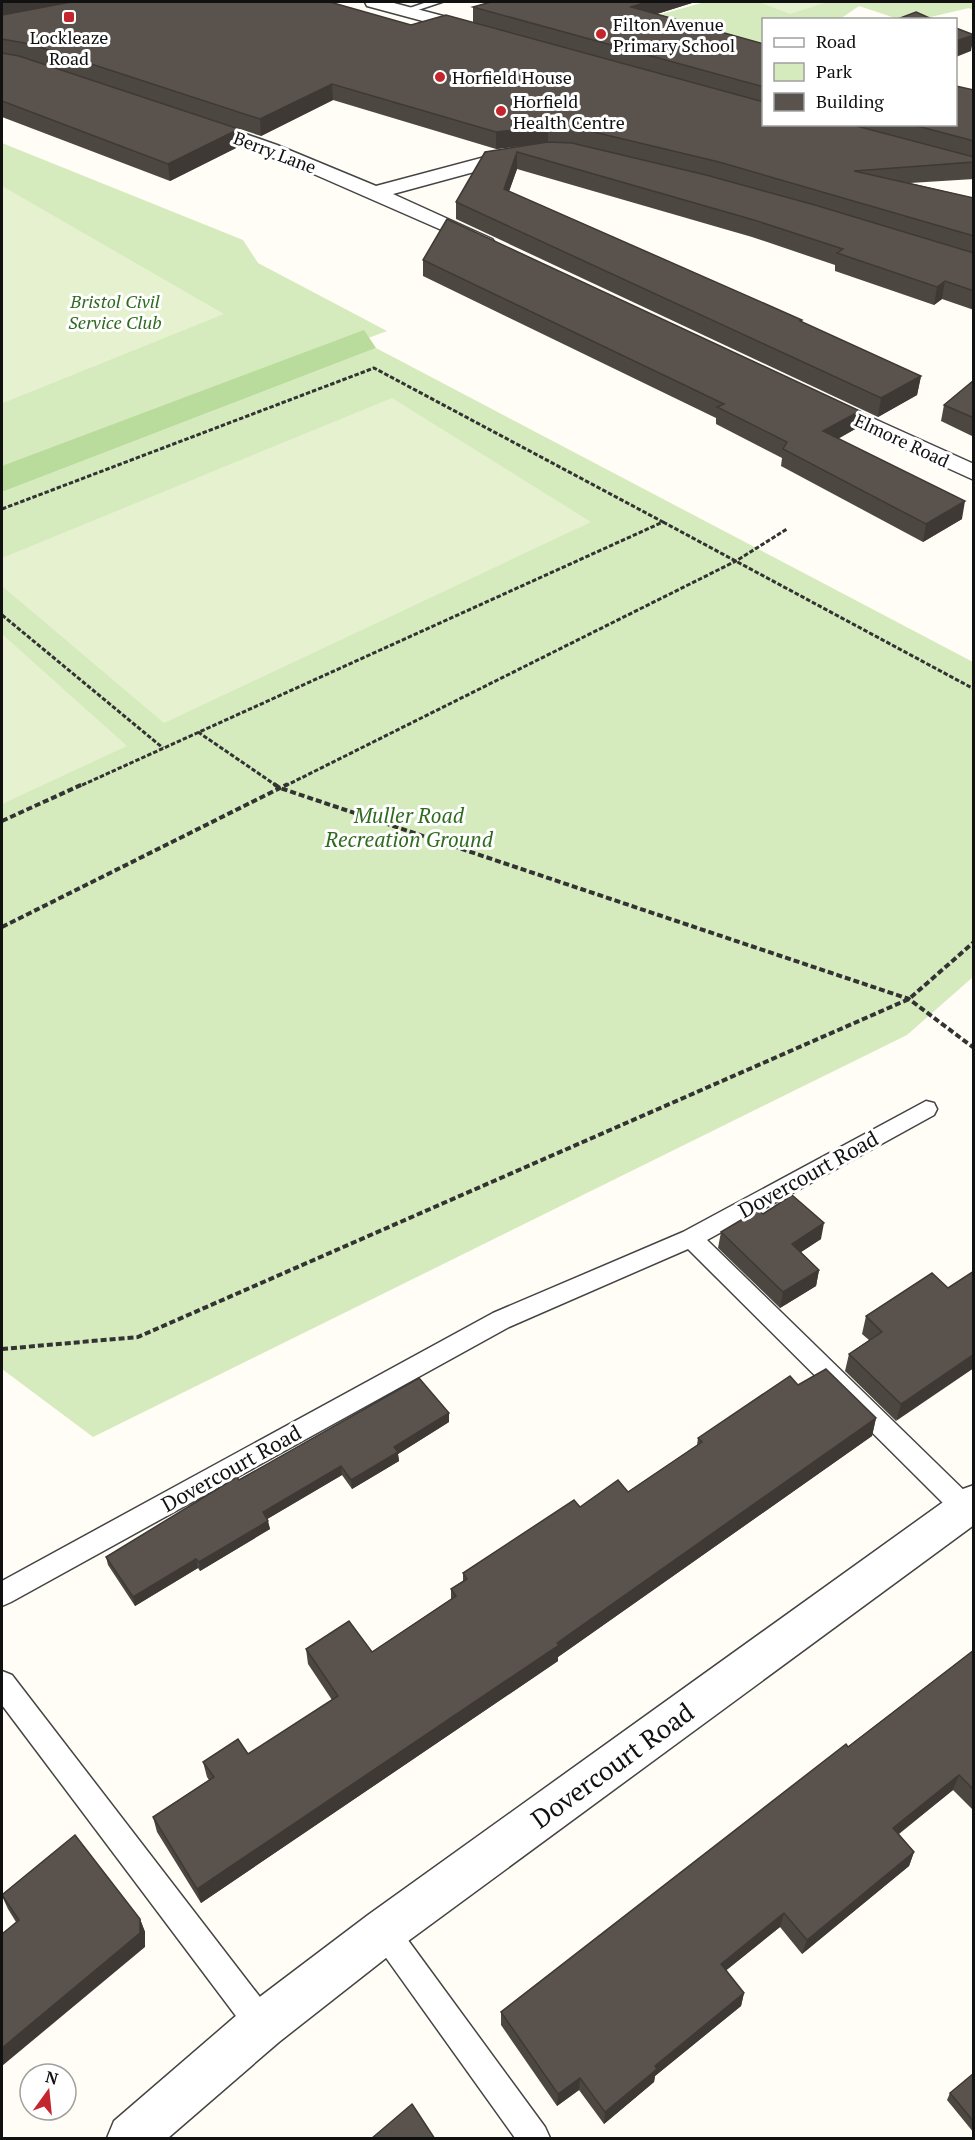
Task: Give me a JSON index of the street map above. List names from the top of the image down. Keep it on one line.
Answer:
{"streets":{"street":["Berry Lane","Elmore Road","Dovercourt Road"]},"parks":["Bristol Civil Service Club","Muller Road Recreation Ground"],"places":{"transit":["Lockleaze Road"],"other":["Filton Avenue Primary School","Horfield House","Horfield Health Centre"]},"legend":["Road","Park","Building"],"north":"top"}
